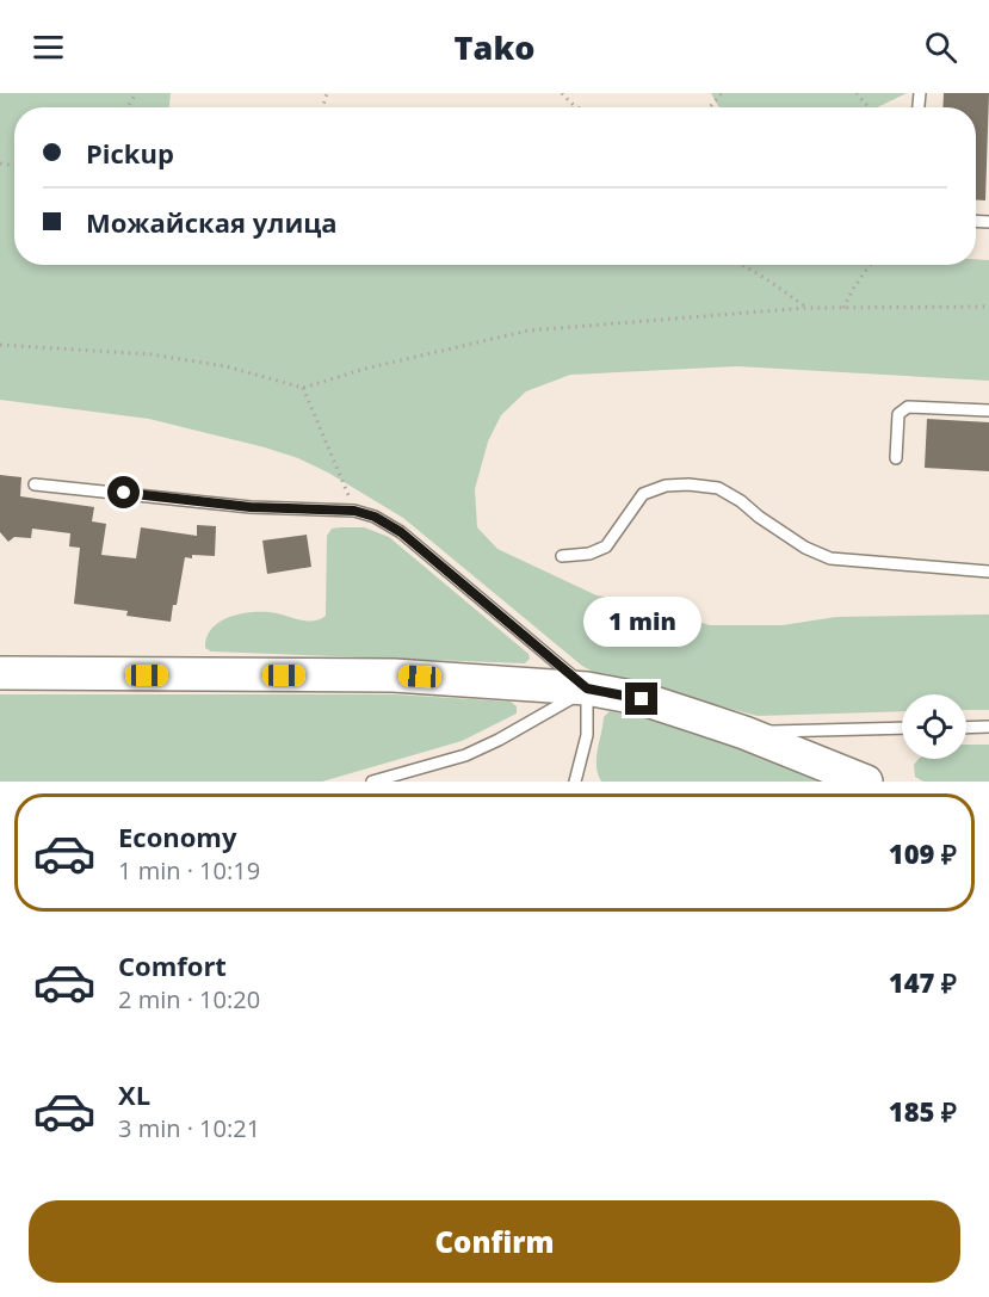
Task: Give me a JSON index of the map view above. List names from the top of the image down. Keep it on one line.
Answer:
{"page":{"header":"Tako","banner":["Pickup","Можайская улица"],"bubble":"1 min","list":[{"name":"Economy","note":"1 min · 10:19","value":"109 ₽"},{"name":"Comfort","note":"2 min · 10:20","value":"147 ₽"},{"name":"XL","note":"3 min · 10:21","value":"185 ₽"}],"buttons":"Confirm"}}
